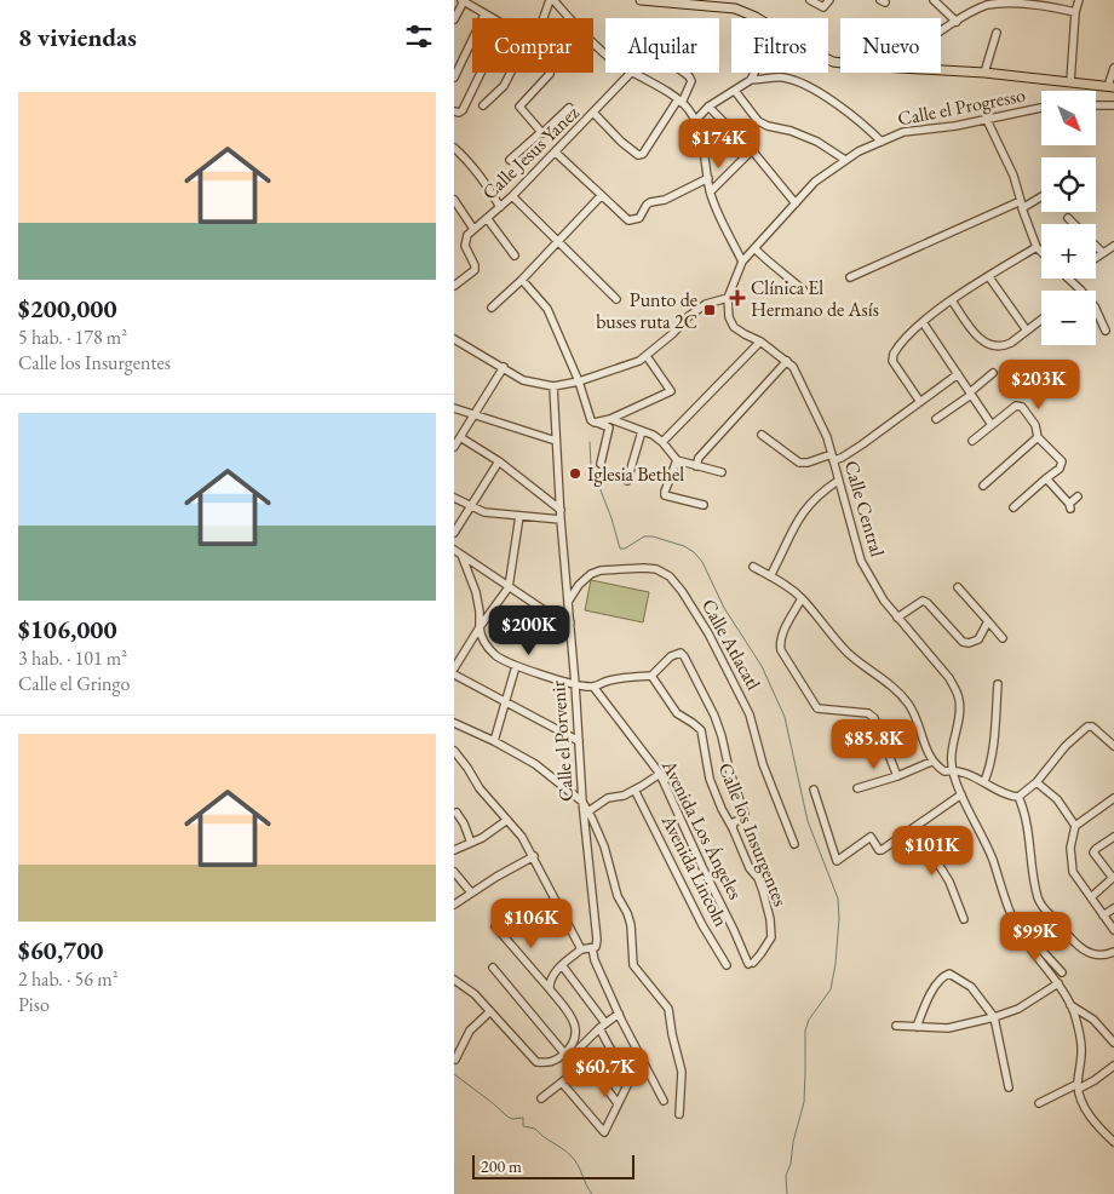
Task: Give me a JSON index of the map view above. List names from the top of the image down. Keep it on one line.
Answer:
{"streets":{"street":["Calle el Progresso","Calle Jesus Yanez","Calle Central","Calle Atlacatl","Calle el Porvenir","Avenida Los Ángeles","Calle los Insurgentes","Avenida Lincoln"]},"crossings":[["Calle Atlacatl","Calle el Porvenir"],["Avenida Los Ángeles","Calle los Insurgentes"]],"places":{"health":["Clínica El Hermano de Asís"],"transit":["Punto de buses ruta 2C"],"other":["Iglesia Bethel"]},"scale_bar":"200 m","north":"bottom right","page":{"heading":"8 viviendas","chip":["Comprar","Alquilar","Filtros","Nuevo"],"list":[{"name":"$200,000","note":"5 hab. · 178 m² · Calle los Insurgentes"},{"name":"$106,000","note":"3 hab. · 101 m² · Calle el Gringo"},{"name":"$60,700","note":"2 hab. · 56 m² · Piso"}],"map_buttons":["+","−"],"price":["$174K","$203K","$200K","$85.8K","$101K","$106K","$99K","$60.7K"],"scale":"200 m"}}
